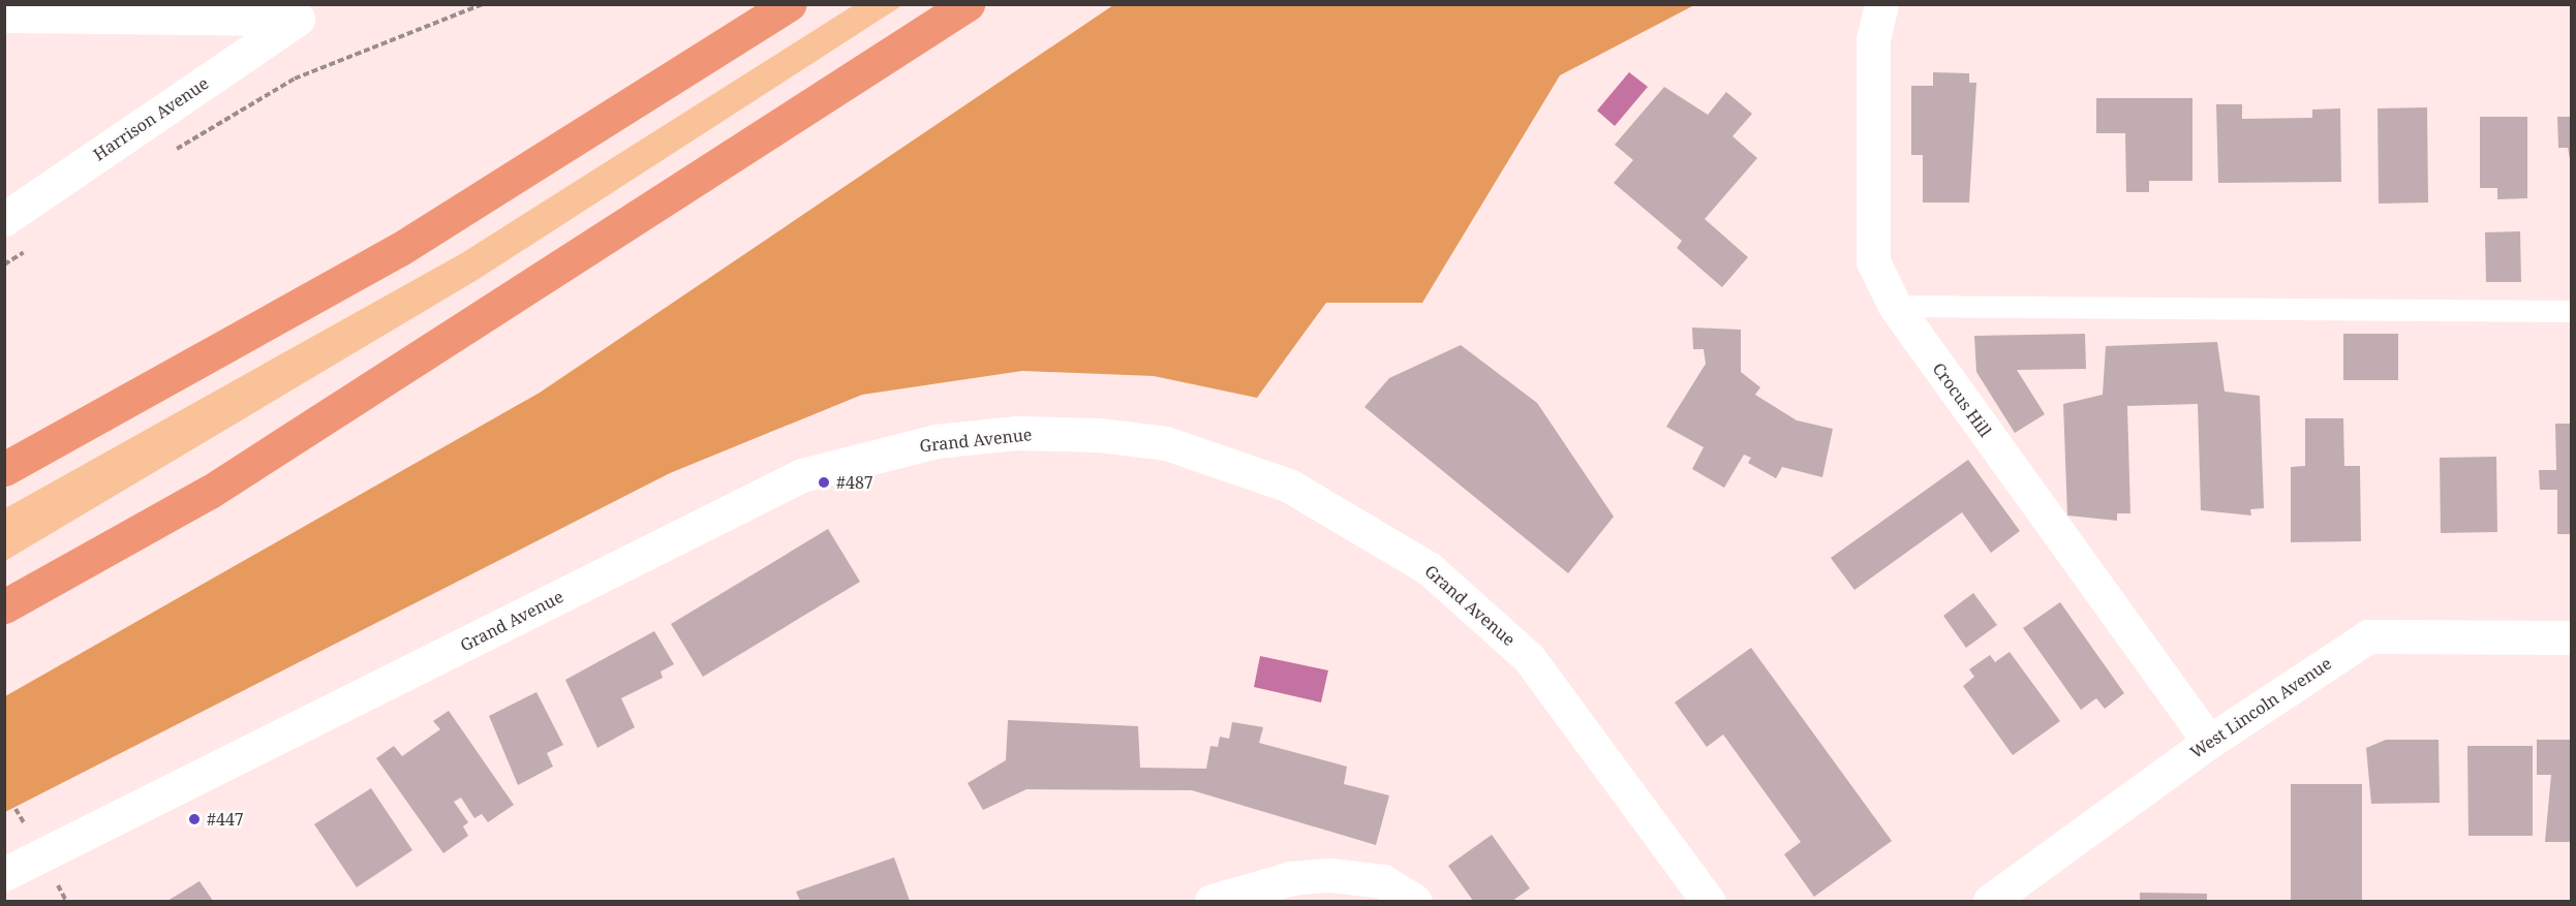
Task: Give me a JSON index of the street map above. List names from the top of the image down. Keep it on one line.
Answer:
{"streets":{"street":["Harrison Avenue","Crocus Hill","Grand Avenue","West Lincoln Avenue"]},"crossings":[["Crocus Hill","West Lincoln Avenue"]],"places":["#487","#447"]}
